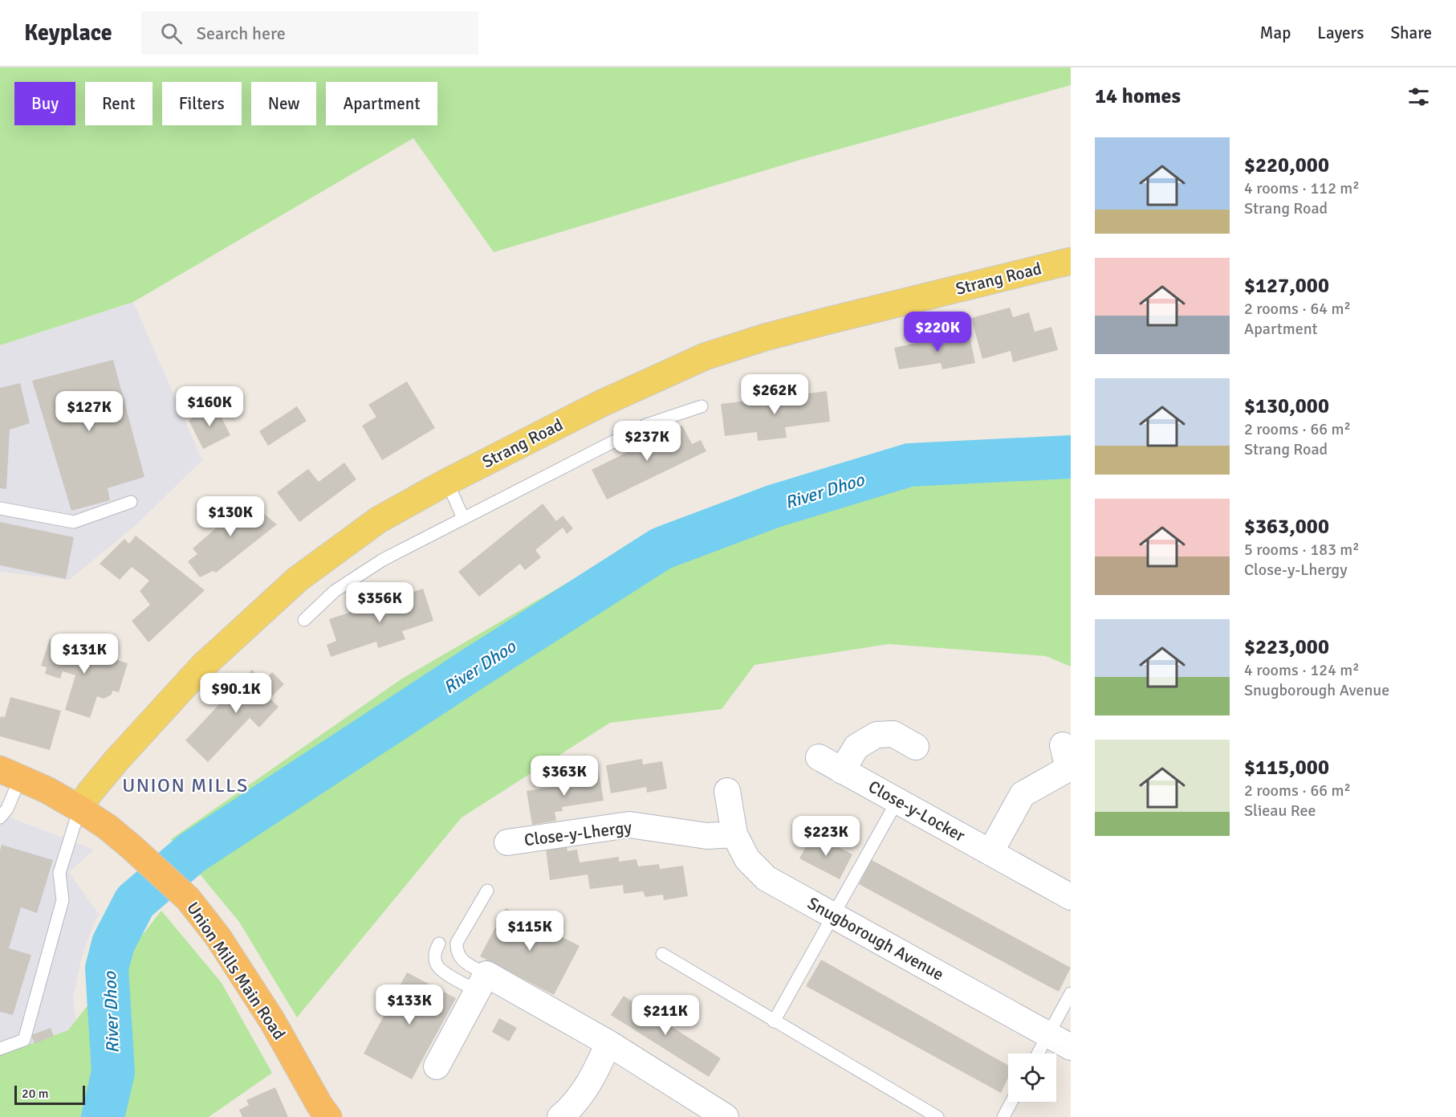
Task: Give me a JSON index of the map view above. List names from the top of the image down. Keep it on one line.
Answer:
{"streets":{"highway":["Union Mills Main Road"],"main road":["Strang Road"],"street":["Close-y-Locker","Close-y-Lhergy","Snugborough Avenue"]},"crossings":[["Strang Road","Union Mills Main Road"],["Close-y-Lhergy","Snugborough Avenue"]],"districts":["UNION MILLS"],"water":["River Dhoo"],"scale_bar":"20 m","page":{"header":"Keyplace","search":"Search here","nav":["Map","Layers","Share"],"heading":"14 homes","chip":["Buy","Rent","Filters","New","Apartment"],"list":[{"name":"$220,000","note":"4 rooms · 112 m² · Strang Road"},{"name":"$127,000","note":"2 rooms · 64 m² · Apartment"},{"name":"$130,000","note":"2 rooms · 66 m² · Strang Road"},{"name":"$363,000","note":"5 rooms · 183 m² · Close-y-Lhergy"},{"name":"$223,000","note":"4 rooms · 124 m² · Snugborough Avenue"},{"name":"$115,000","note":"2 rooms · 66 m² · Slieau Ree"}],"price":["$220K","$262K","$160K","$127K","$237K","$130K","$356K","$131K","$90.1K","$363K","$223K","$115K","$133K","$211K"],"scale":"20 m"}}
